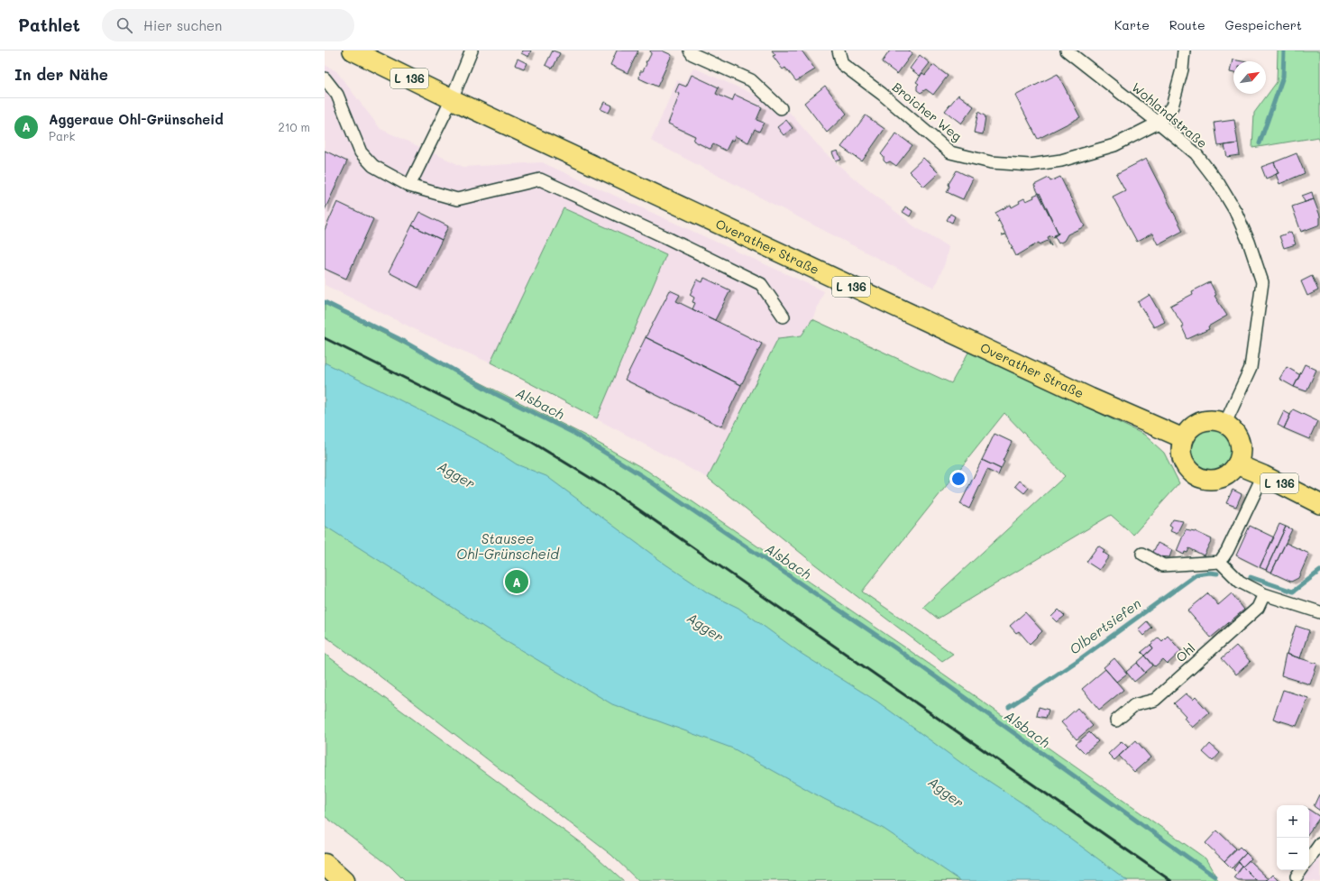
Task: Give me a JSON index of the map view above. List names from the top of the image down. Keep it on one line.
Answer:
{"streets":{"main road":["L 136","Overather Straße"],"street":["Broicher Weg","Wohlandstraße","Ohl"]},"crossings":[["L 136","Wohlandstraße"],["L 136","Overather Straße"],["Broicher Weg","Wohlandstraße"],["Wohlandstraße","Overather Straße"]],"water":["Alsbach","Agger","Stausee Ohl-Grünscheid","Olbertsiefen"],"north":"top right","page":{"header":"Pathlet","search":"Hier suchen","nav":["Karte","Route","Gespeichert"],"heading":"In der Nähe","list":[{"mark":"A","name":"Aggeraue Ohl-Grünscheid","note":"Park","value":"210 m"}],"pins":"A","map_buttons":["+","−"]}}
